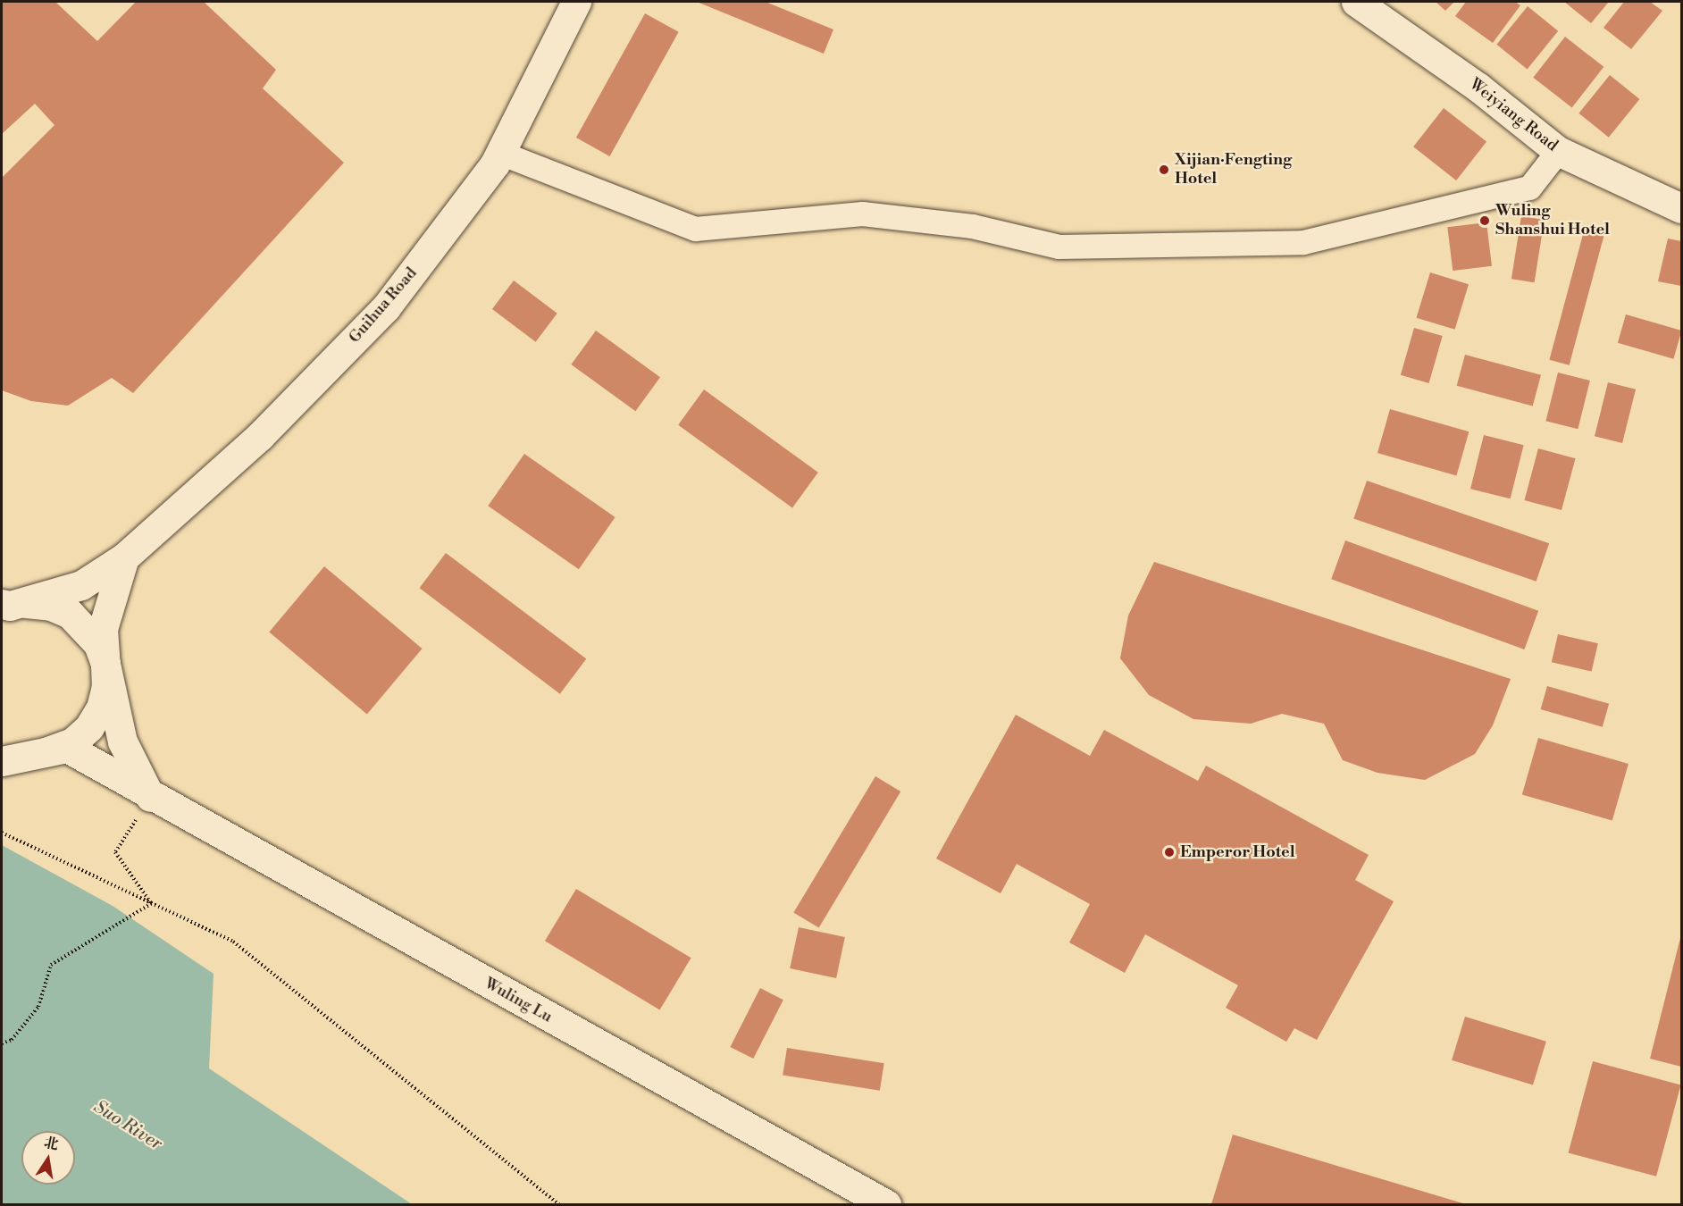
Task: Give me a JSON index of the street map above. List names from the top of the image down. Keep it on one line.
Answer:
{"streets":{"main road":["Weiyiang Road","Guihua Road","Wuling Lu"]},"water":["Suo River"],"places":["Xijian·Fengting Hotel","Wuling Shanshui Hotel","Emperor Hotel"],"north":"top"}
